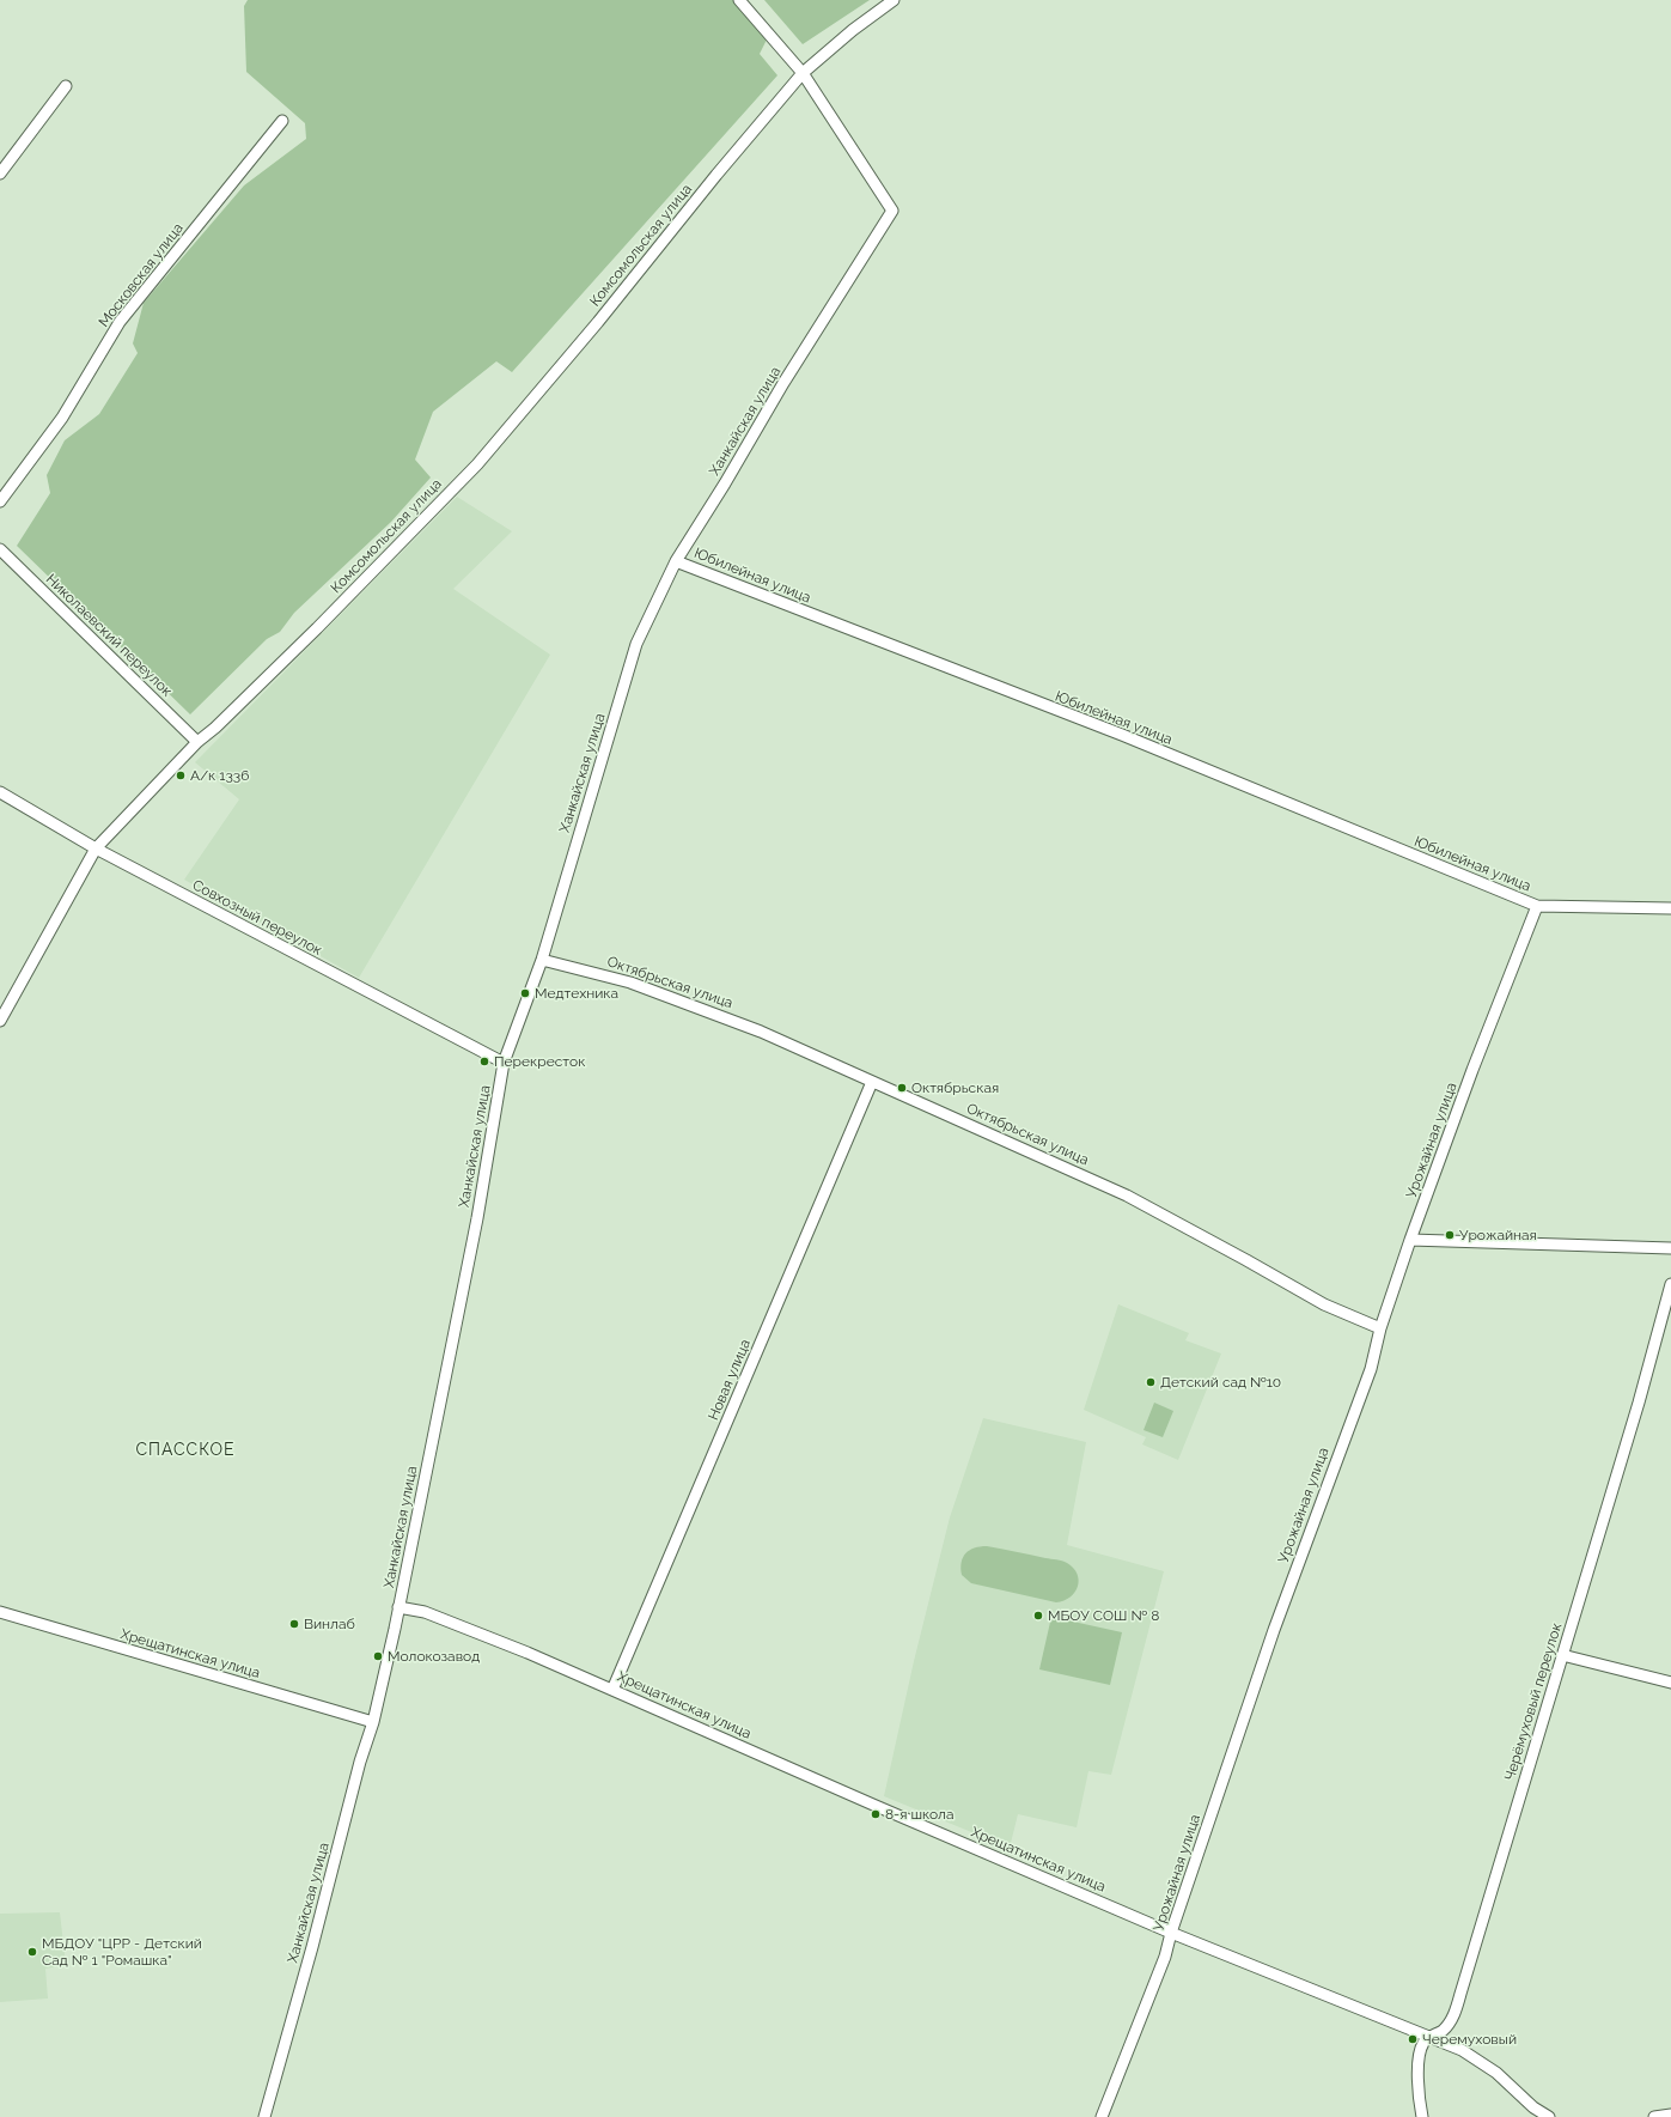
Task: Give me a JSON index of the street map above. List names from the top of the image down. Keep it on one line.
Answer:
{"streets":{"street":["Комсомольская улица","Московская улица","Ханкайская улица","Юбилейная улица","Николаевский переулок","Совхозный переулок","Октябрьская улица","Урожайная улица","Новая улица","Хрещатинская улица","Черёмуховый переулок"]},"crossings":[["Комсомольская улица","Ханкайская улица"],["Комсомольская улица","Николаевский переулок"],["Комсомольская улица","Совхозный переулок"],["Ханкайская улица","Юбилейная улица"],["Ханкайская улица","Совхозный переулок"],["Ханкайская улица","Октябрьская улица"],["Ханкайская улица","Хрещатинская улица"],["Юбилейная улица","Урожайная улица"],["Октябрьская улица","Урожайная улица"],["Октябрьская улица","Новая улица"],["Урожайная улица","Хрещатинская улица"],["Новая улица","Хрещатинская улица"],["Хрещатинская улица","Черёмуховый переулок"]],"districts":["СПАССКОЕ"],"places":["А/к 1336","Медтехника","Перекресток","Октябрьская","Урожайная","Детский сад №10","МБОУ СОШ № 8","Винлаб","Молокозавод","8-я школа","МБДОУ \"ЦРР - Детский Сад № 1 \"Ромашка\"","Черемуховый"]}
